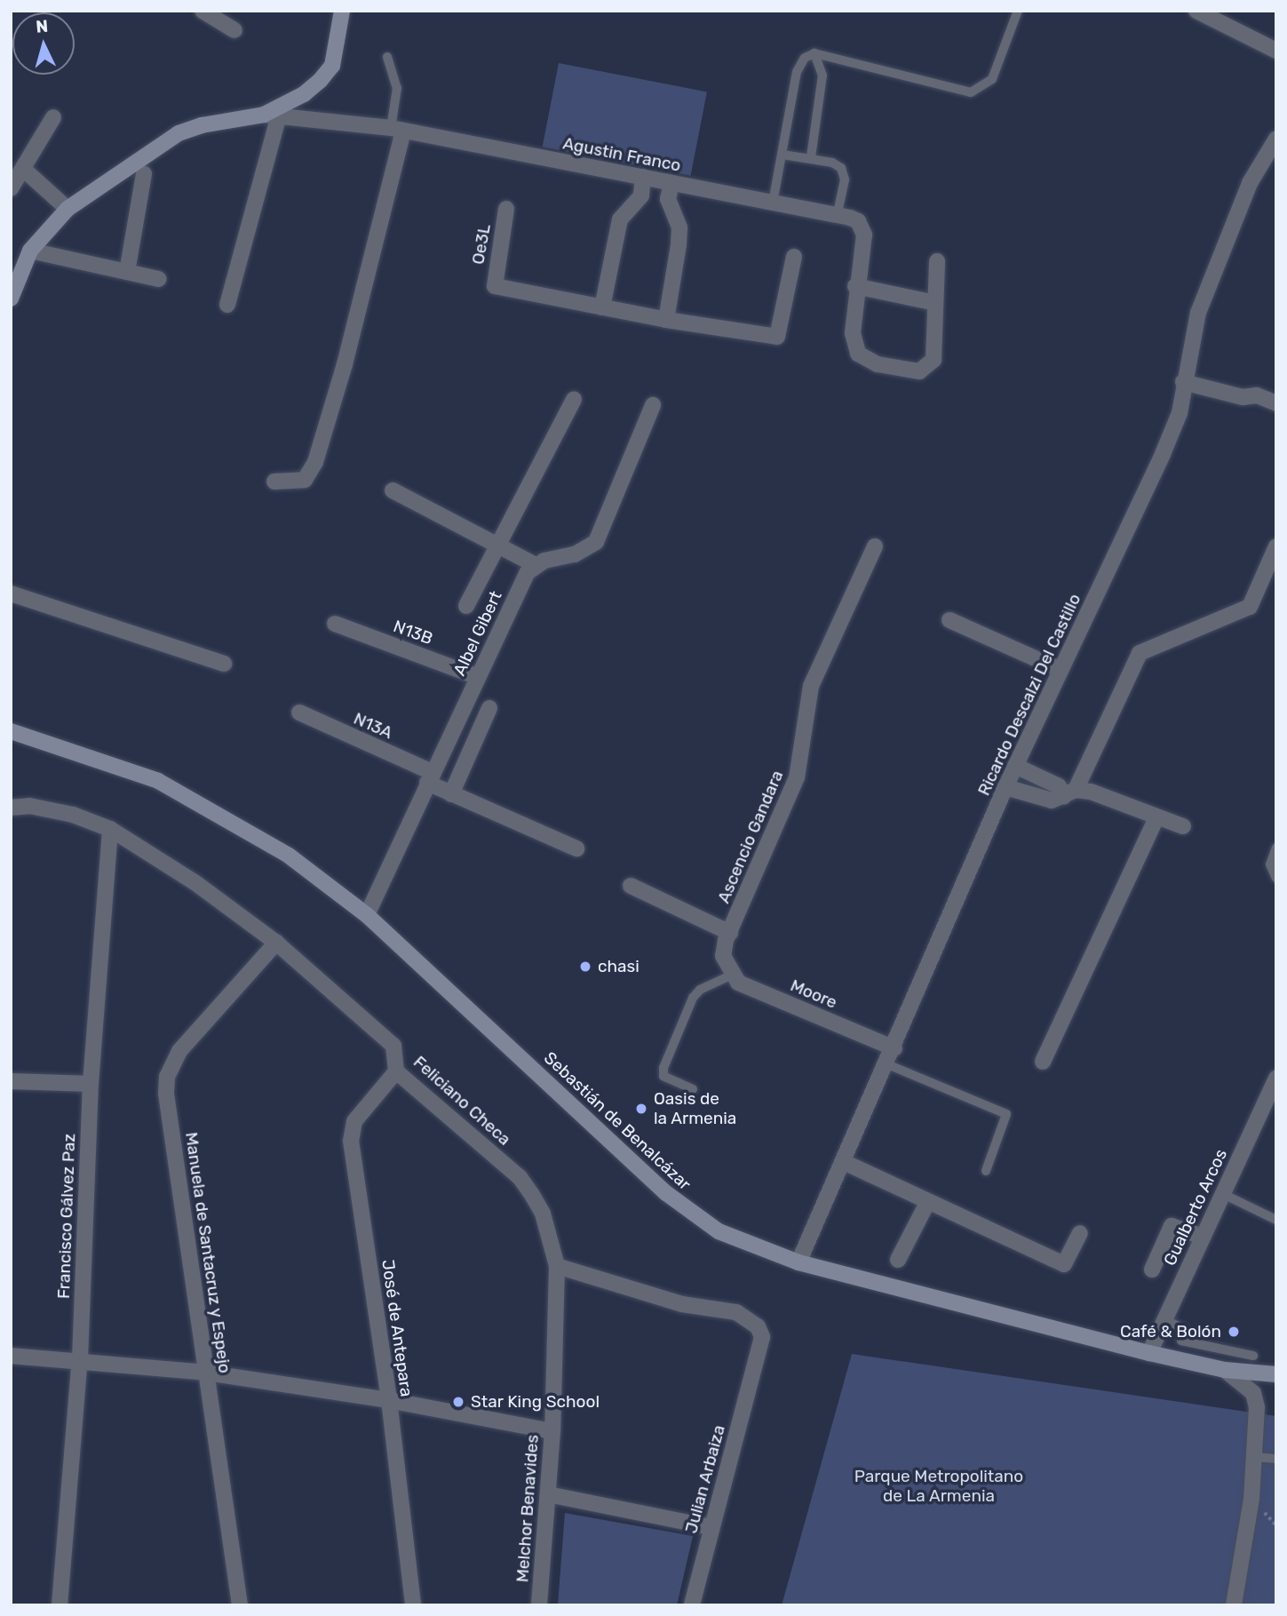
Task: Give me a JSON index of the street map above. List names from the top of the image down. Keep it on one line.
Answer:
{"streets":{"main road":["Sebastián de Benalcázar"],"street":["Agustin Franco","Oe3L","N13B","Albel Gibert","Ricardo Descalzi Del Castillo","N13A","Ascencio Gandara","Moore","Feliciano Checa","Gualberto Arcos","Francisco Gálvez Paz","Manuela de Santacruz y Espejo","José de Antepara","Julian Arbaiza","Melchor Benavides"]},"crossings":[["N13B","Albel Gibert"],["Albel Gibert","N13A"],["Albel Gibert","Sebastián de Benalcázar"],["Ricardo Descalzi Del Castillo","Moore"],["Ricardo Descalzi Del Castillo","Sebastián de Benalcázar"],["Ascencio Gandara","Moore"],["Feliciano Checa","Francisco Gálvez Paz"],["Feliciano Checa","Manuela de Santacruz y Espejo"],["Feliciano Checa","José de Antepara"],["Feliciano Checa","Julian Arbaiza"],["Feliciano Checa","Melchor Benavides"],["Sebastián de Benalcázar","Gualberto Arcos"],["Julian Arbaiza","Melchor Benavides"]],"parks":["Parque Metropolitano de La Armenia"],"places":["chasi","Oasis de la Armenia","Café & Bolón","Star King School"],"north":"top"}
